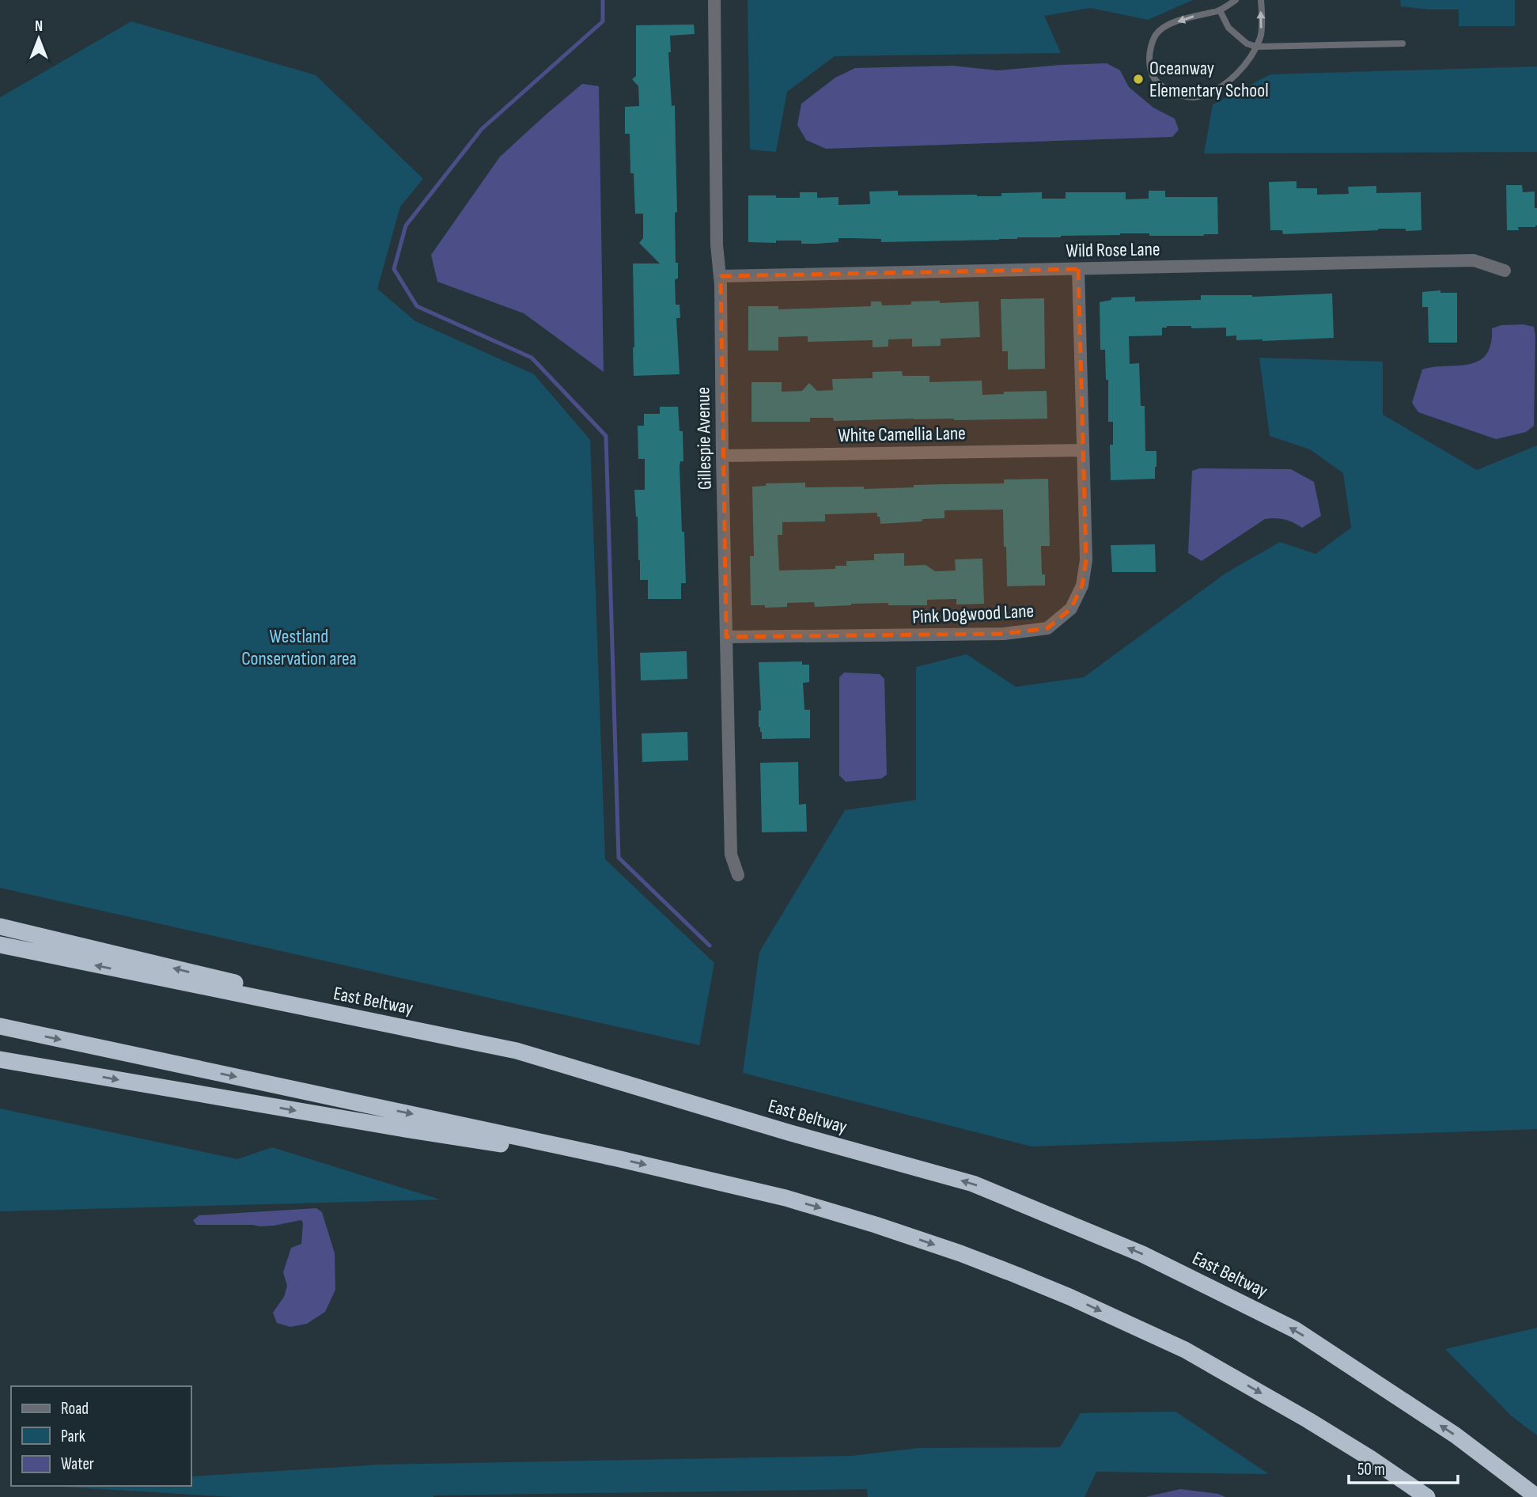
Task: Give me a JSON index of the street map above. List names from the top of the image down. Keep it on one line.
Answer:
{"streets":{"highway":["East Beltway"],"street":["Wild Rose Lane","White Camellia Lane","Gillespie Avenue","Pink Dogwood Lane"]},"crossings":[["Wild Rose Lane","Gillespie Avenue"],["Wild Rose Lane","Pink Dogwood Lane"],["White Camellia Lane","Gillespie Avenue"],["White Camellia Lane","Pink Dogwood Lane"],["Gillespie Avenue","Pink Dogwood Lane"]],"parks":["Westland Conservation area"],"places":["Oceanway Elementary School"],"legend":["Road","Park","Water"],"scale_bar":"50 m","north":"top"}
